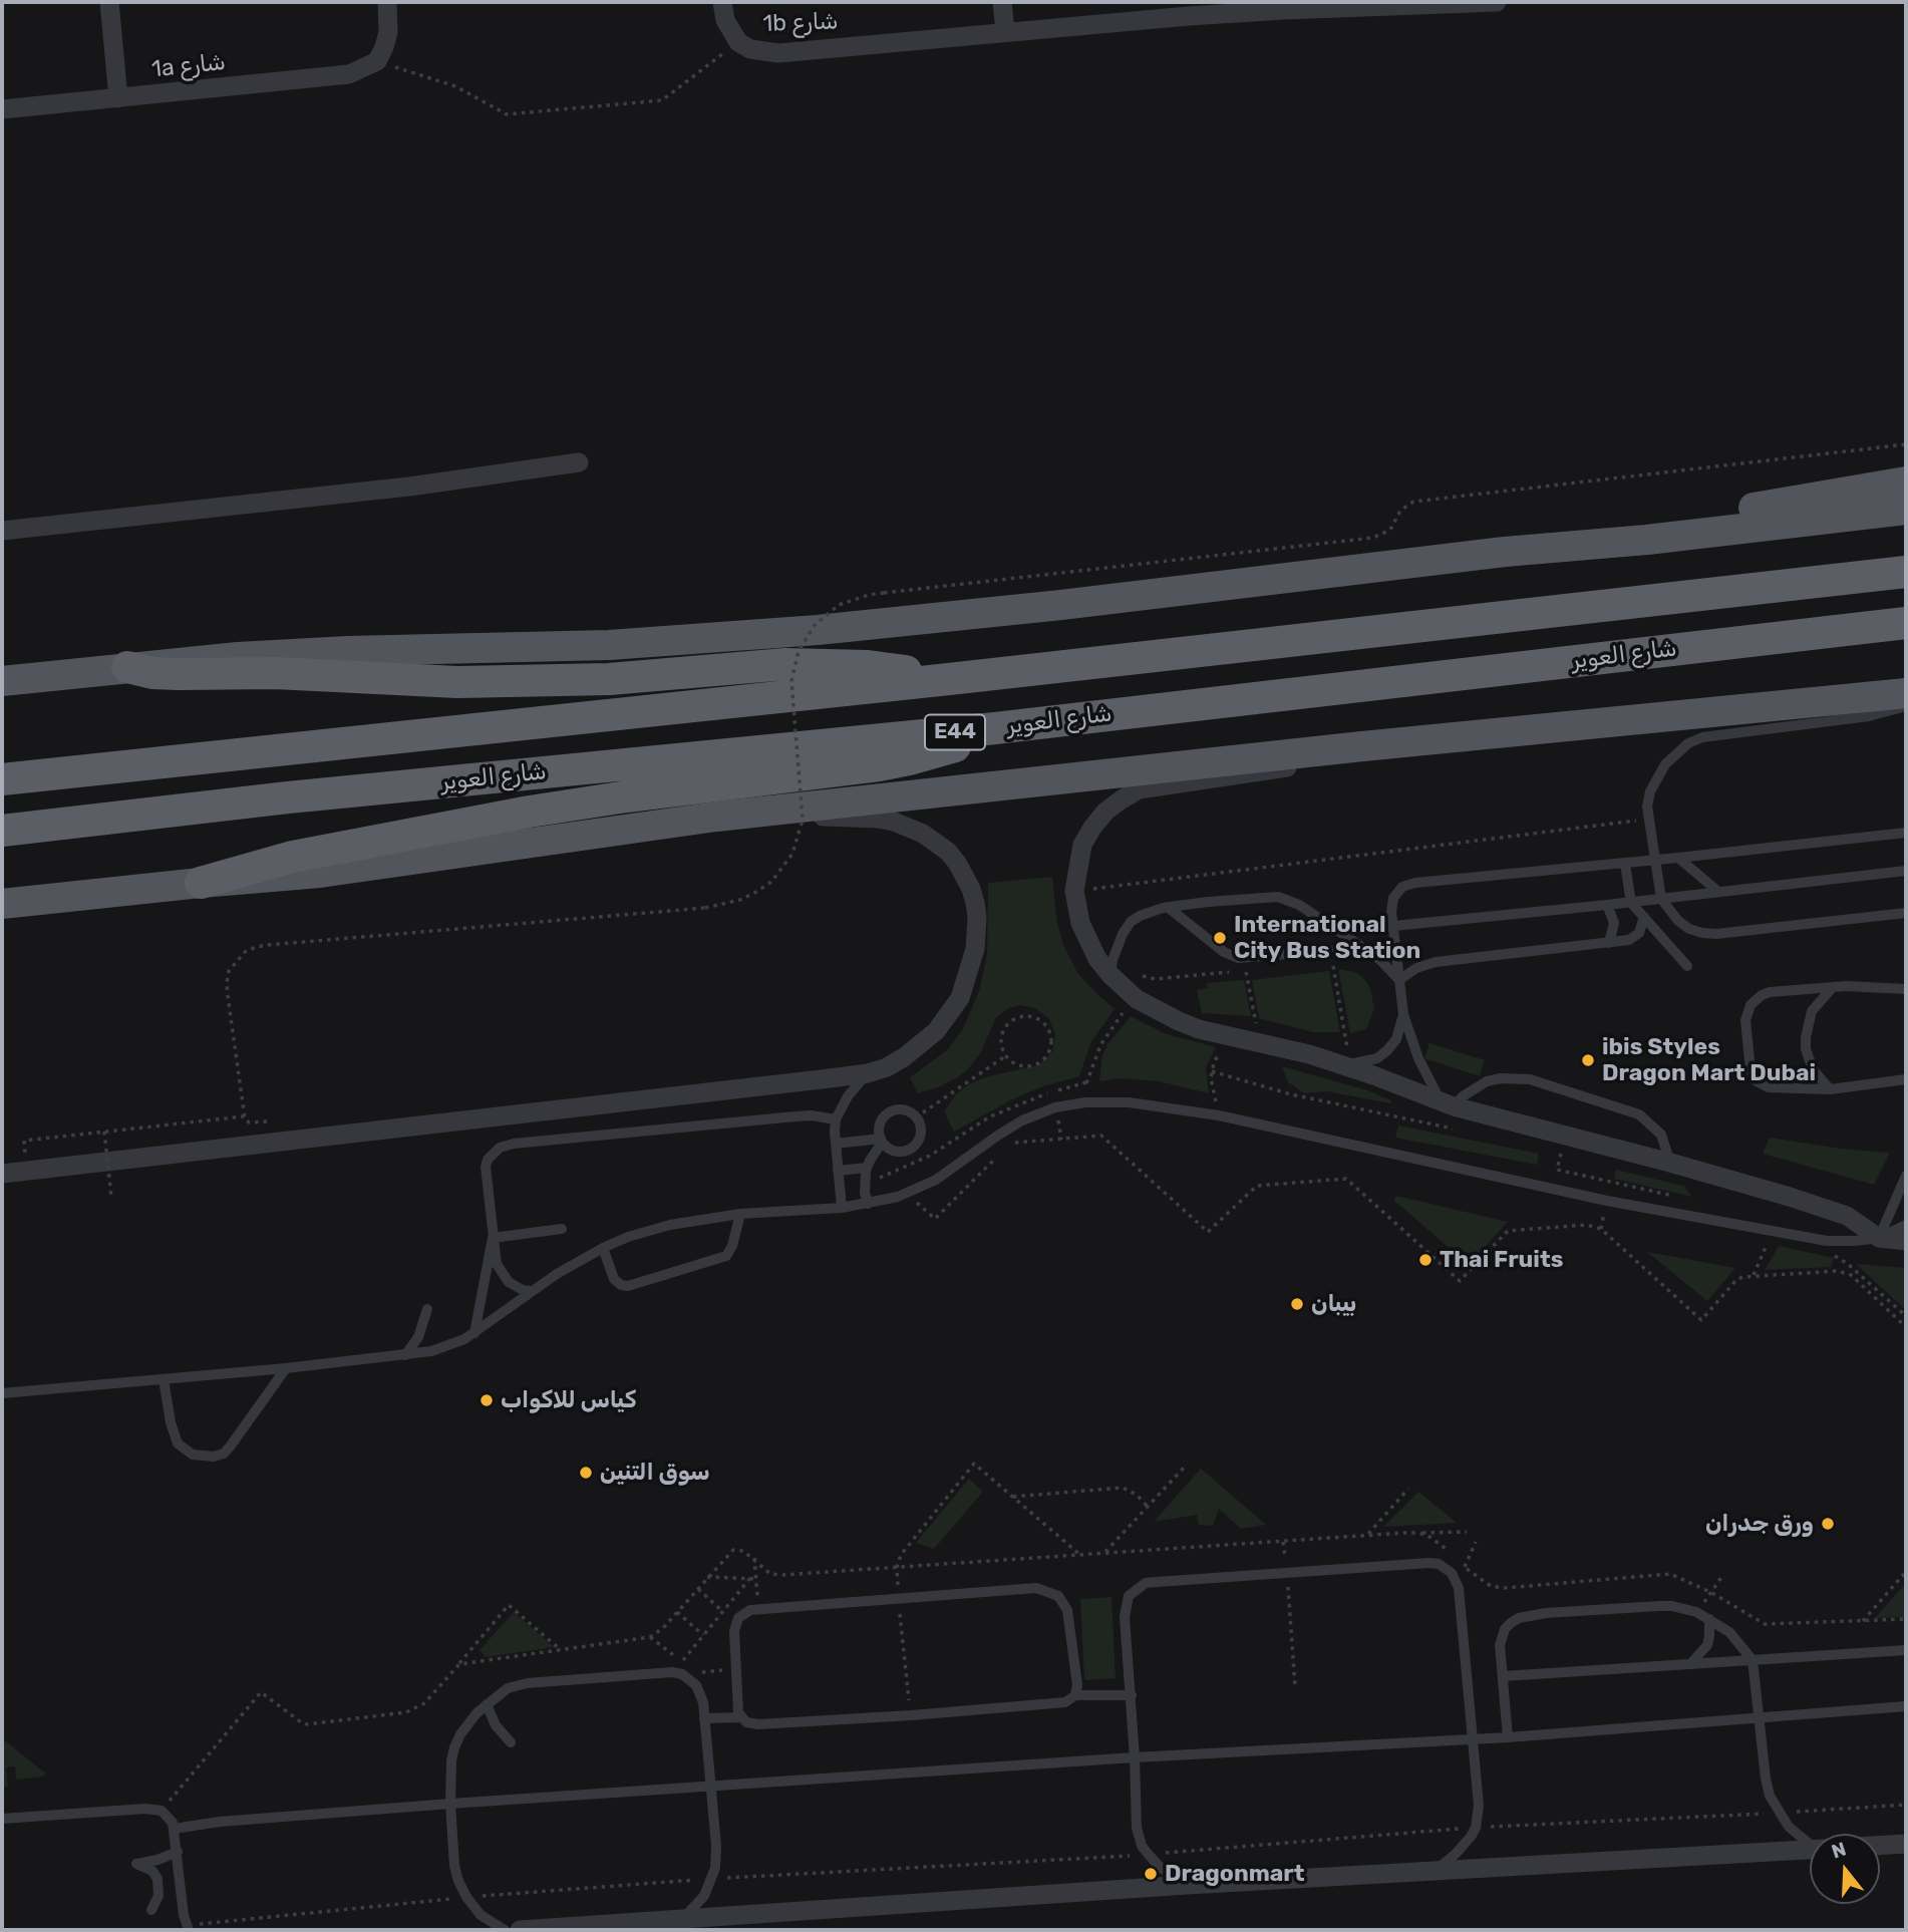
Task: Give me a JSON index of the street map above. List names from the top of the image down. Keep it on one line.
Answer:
{"streets":{"highway":["شارع العوير","E44"],"street":["1b شارع","1a شارع"]},"places":["International City Bus Station","ibis Styles Dragon Mart Dubai","Thai Fruits","بيبان","كياس للاكواب","سوق التنين","ورق جدران","Dragonmart"],"north":"top"}
